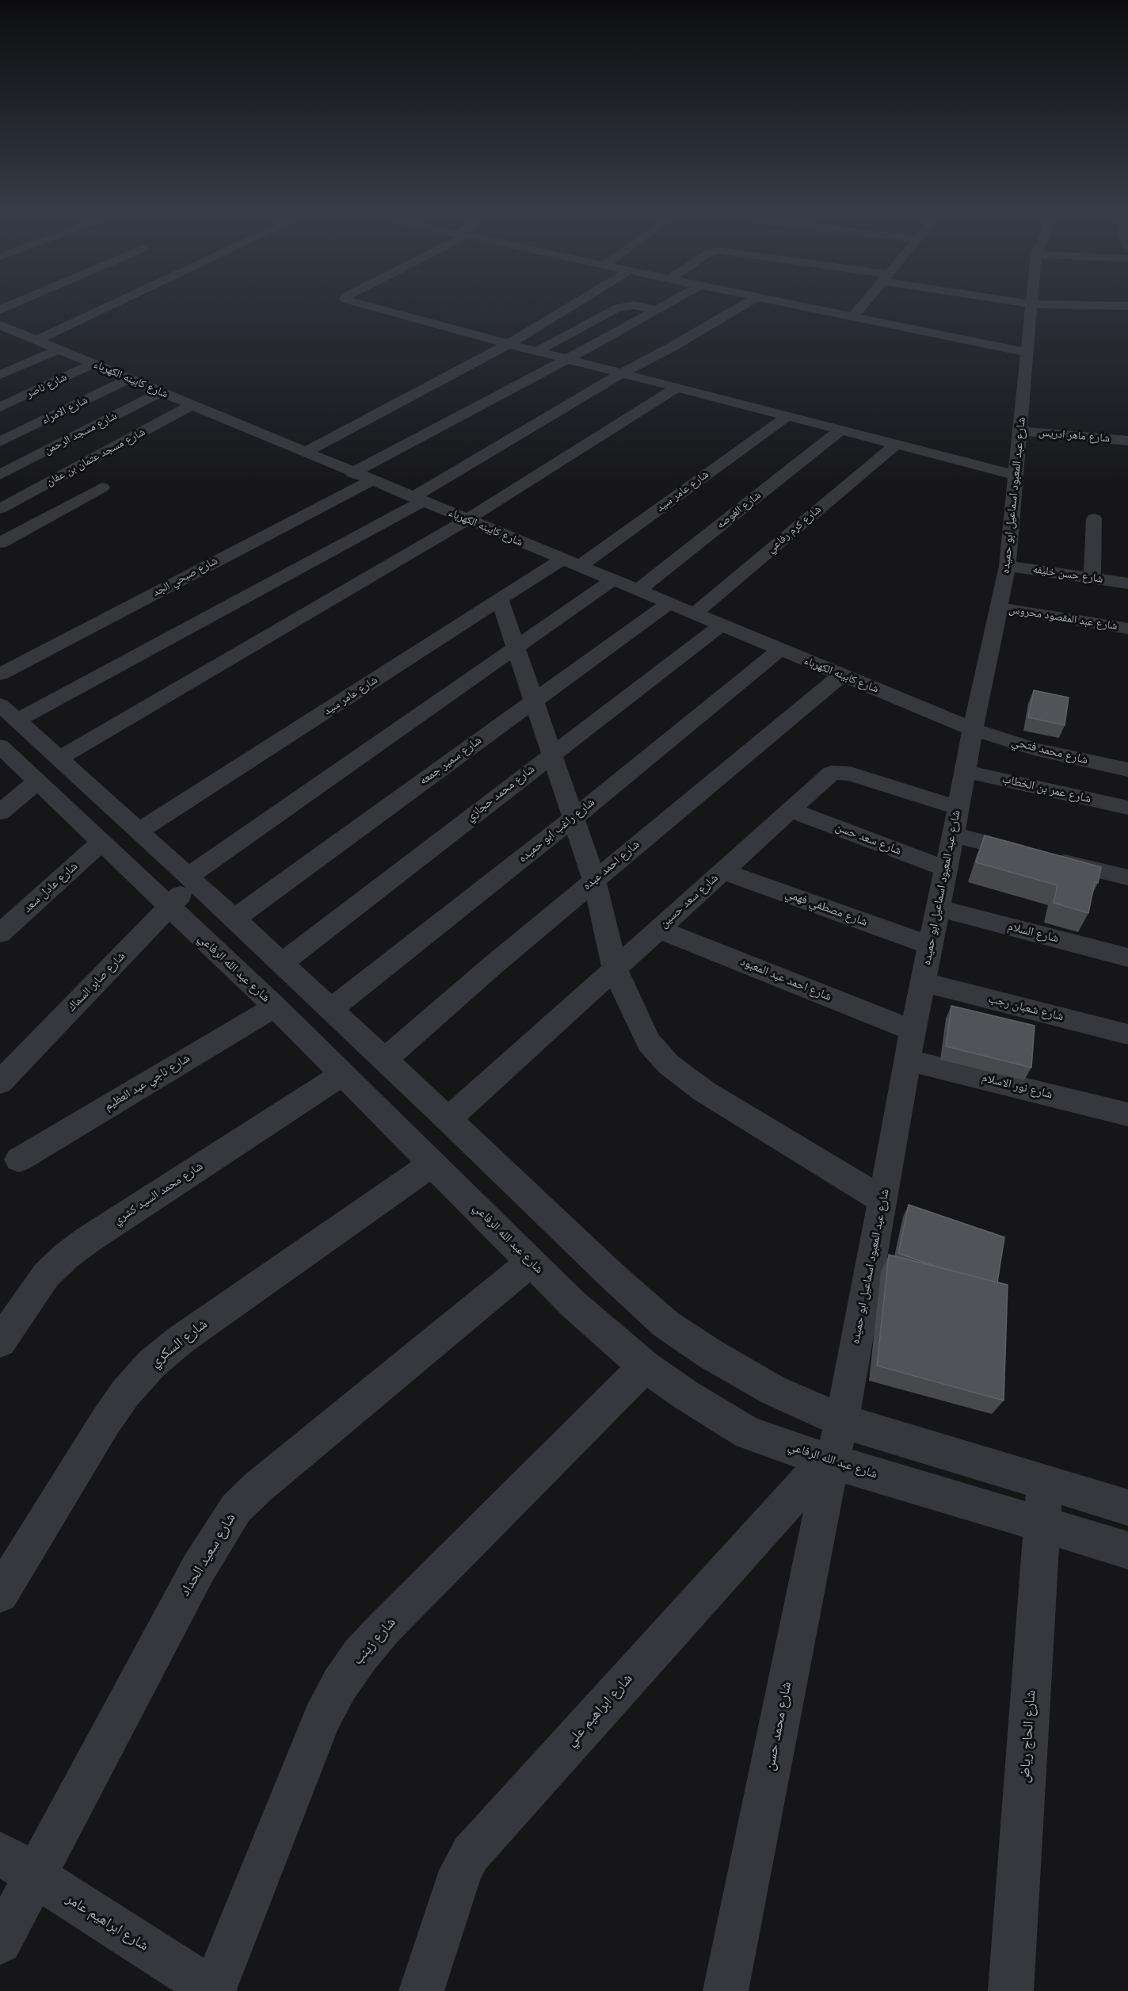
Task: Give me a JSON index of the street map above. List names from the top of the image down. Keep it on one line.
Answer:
{"streets":{"street":["شارع كابينه الكهرباء","شارع ناصر","شارع الامراء","شارع مسجد الرحمن","شارع ماهر ادريس","شارع مسجد عثمان بن عفان","شارع عامر سيد","شارع عبد المعبود اسماعيل ابو حميده","شارع الغوصه","شارع كرم رفاعي","شارع حسن خليفه","شارع صبحي الجد","شارع عبد المقصود محروس","شارع محمد فتحي","شارع سمير جمعه","شارع عمر بن الخطاب","شارع محمد حجازي","شارع راغب ابو حميده","شارع سعد حسن","شارع احمد عبده","شارع عادل سعد","شارع سعد حسين","شارع مصطفي فهمي","شارع السلام","شارع عبد الله الرفاعي","شارع احمد عبد المعبود","شارع صابر السماك","شارع شعبان رجب","شارع ناجي عبد العظيم","شارع نور الاسلام","شارع محمد السيد كشري","شارع السكري","شارع سعيد الحداد","شارع زينب","شارع ابراهيم علي","شارع محمد حسن","شارع الحاج رياض","شارع ابراهيم عامر"]},"crossings":[["شارع كابينه الكهرباء","شارع ناصر"],["شارع كابينه الكهرباء","شارع الامراء"],["شارع كابينه الكهرباء","شارع مسجد الرحمن"],["شارع كابينه الكهرباء","شارع مسجد عثمان بن عفان"],["شارع كابينه الكهرباء","شارع عامر سيد"],["شارع كابينه الكهرباء","شارع عبد المعبود اسماعيل ابو حميده"],["شارع كابينه الكهرباء","شارع الغوصه"],["شارع كابينه الكهرباء","شارع كرم رفاعي"],["شارع كابينه الكهرباء","شارع صبحي الجد"],["شارع كابينه الكهرباء","شارع محمد فتحي"],["شارع كابينه الكهرباء","شارع سمير جمعه"],["شارع كابينه الكهرباء","شارع محمد حجازي"],["شارع كابينه الكهرباء","شارع راغب ابو حميده"],["شارع كابينه الكهرباء","شارع احمد عبده"],["شارع كابينه الكهرباء","شارع صابر السماك"],["شارع ماهر ادريس","شارع عبد المعبود اسماعيل ابو حميده"],["شارع عبد المعبود اسماعيل ابو حميده","شارع حسن خليفه"],["شارع عبد المعبود اسماعيل ابو حميده","شارع عبد المقصود محروس"],["شارع عبد المعبود اسماعيل ابو حميده","شارع محمد فتحي"],["شارع عبد المعبود اسماعيل ابو حميده","شارع عمر بن الخطاب"],["شارع عبد المعبود اسماعيل ابو حميده","شارع سعد حسن"],["شارع عبد المعبود اسماعيل ابو حميده","شارع سعد حسين"],["شارع عبد المعبود اسماعيل ابو حميده","شارع مصطفي فهمي"],["شارع عبد المعبود اسماعيل ابو حميده","شارع السلام"],["شارع عبد المعبود اسماعيل ابو حميده","شارع عبد الله الرفاعي"],["شارع عبد المعبود اسماعيل ابو حميده","شارع احمد عبد المعبود"],["شارع عبد المعبود اسماعيل ابو حميده","شارع شعبان رجب"],["شارع عبد المعبود اسماعيل ابو حميده","شارع نور الاسلام"],["شارع عبد المعبود اسماعيل ابو حميده","شارع ابراهيم علي"],["شارع عبد المعبود اسماعيل ابو حميده","شارع محمد حسن"],["شارع سعد حسن","شارع سعد حسين"],["شارع عادل سعد","شارع عبد الله الرفاعي"],["شارع سعد حسين","شارع مصطفي فهمي"],["شارع سعد حسين","شارع احمد عبد المعبود"],["شارع عبد الله الرفاعي","شارع صابر السماك"],["شارع عبد الله الرفاعي","شارع ناجي عبد العظيم"],["شارع عبد الله الرفاعي","شارع محمد السيد كشري"],["شارع عبد الله الرفاعي","شارع السكري"],["شارع عبد الله الرفاعي","شارع سعيد الحداد"],["شارع عبد الله الرفاعي","شارع زينب"],["شارع عبد الله الرفاعي","شارع ابراهيم علي"],["شارع عبد الله الرفاعي","شارع محمد حسن"],["شارع عبد الله الرفاعي","شارع الحاج رياض"],["شارع سعيد الحداد","شارع ابراهيم عامر"],["شارع زينب","شارع ابراهيم عامر"],["شارع ابراهيم علي","شارع محمد حسن"]]}
